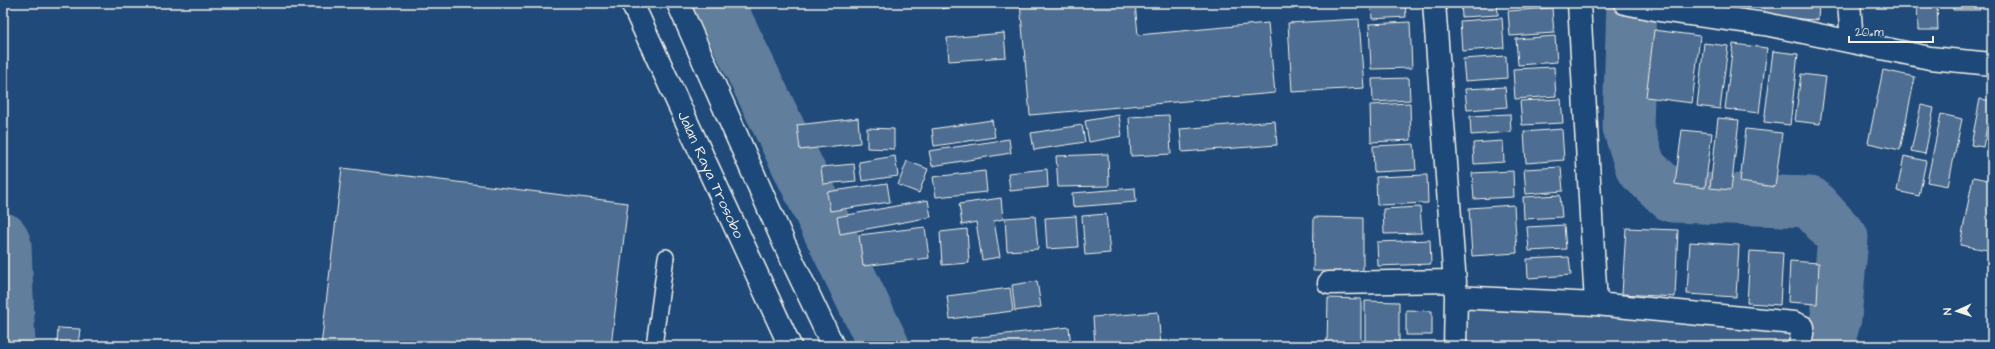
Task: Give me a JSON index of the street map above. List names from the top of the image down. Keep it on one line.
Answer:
{"streets":{"main road":["Jalan Raya Trosobo"]},"scale_bar":"20 m","north":"left"}
